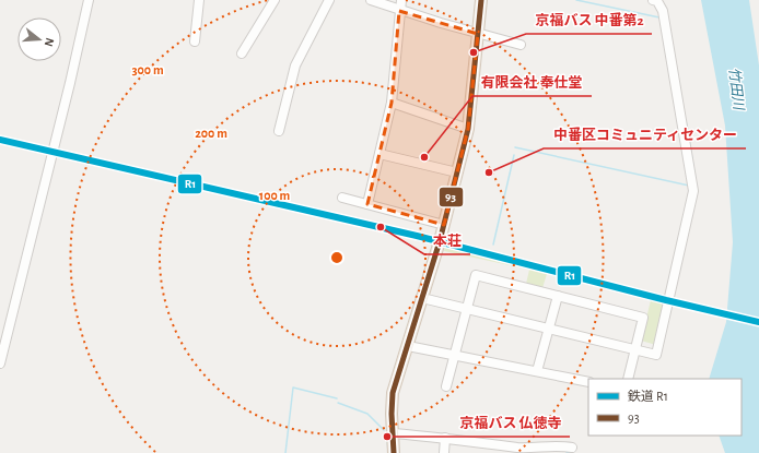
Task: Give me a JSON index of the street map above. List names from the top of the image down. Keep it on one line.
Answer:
{"water":["竹田川"],"places":["京福バス 中番第2","有限会社 奉仕堂","中番区コミュニティセンター","本荘","京福バス 仏徳寺"],"lines":["transit line 93","rail line R1"],"legend":["鉄道 R1","93"],"north":"right","rings":["300 m","200 m","100 m"]}
